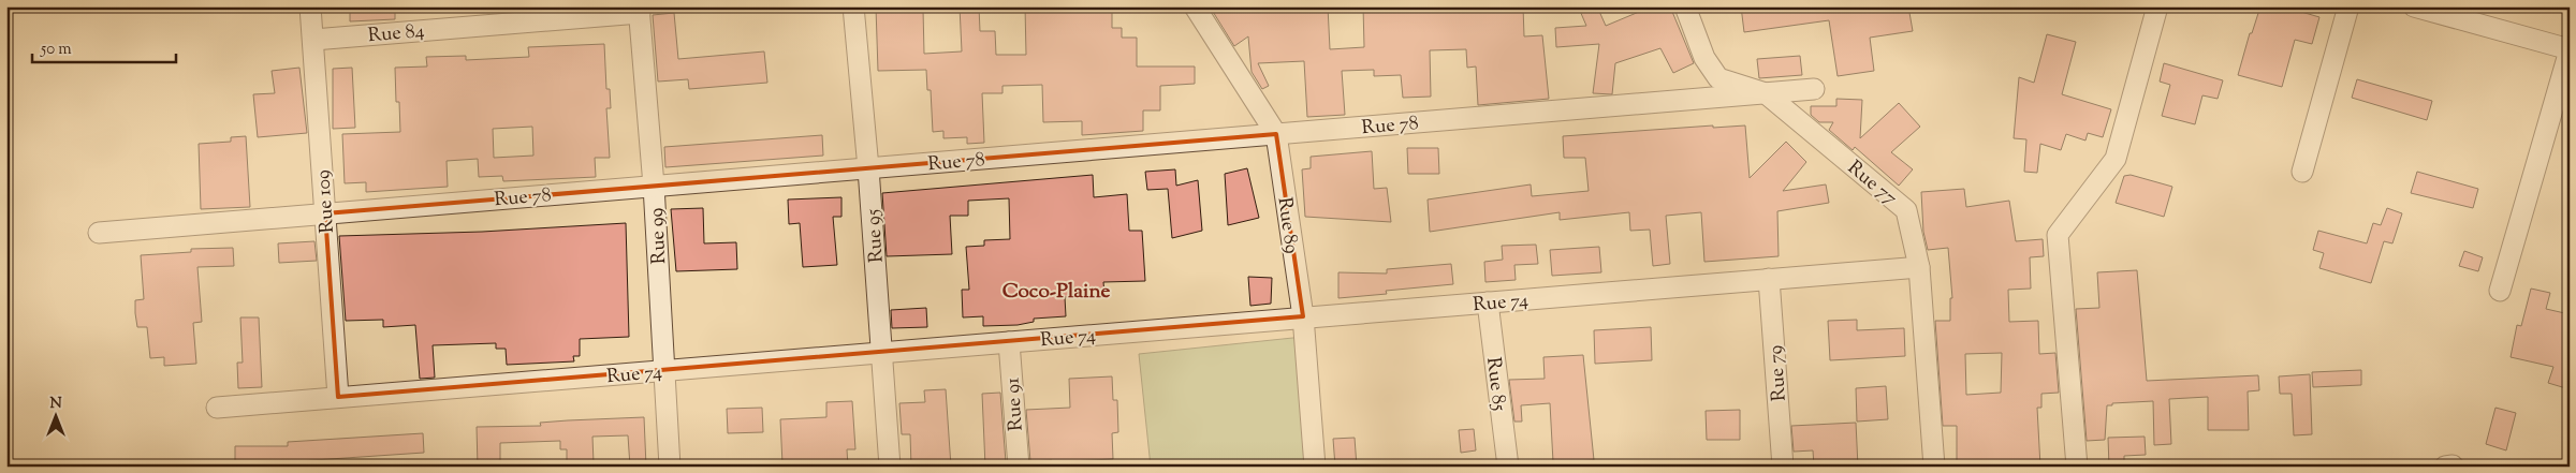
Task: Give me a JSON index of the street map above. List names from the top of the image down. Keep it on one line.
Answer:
{"streets":{"street":["Rue 84","Rue 78","Rue 77","Rue 109","Rue 89","Rue 99","Rue 95","Rue 74","Rue 79","Rue 85","Rue 91"]},"crossings":[["Rue 84","Rue 109"],["Rue 84","Rue 99"],["Rue 78","Rue 77"],["Rue 78","Rue 109"],["Rue 78","Rue 89"],["Rue 78","Rue 99"],["Rue 78","Rue 95"],["Rue 77","Rue 74"],["Rue 109","Rue 74"],["Rue 89","Rue 74"],["Rue 99","Rue 74"],["Rue 95","Rue 74"],["Rue 74","Rue 79"],["Rue 74","Rue 85"],["Rue 74","Rue 91"]],"districts":["Coco-Plaine"],"scale_bar":"50 m","north":"top"}
